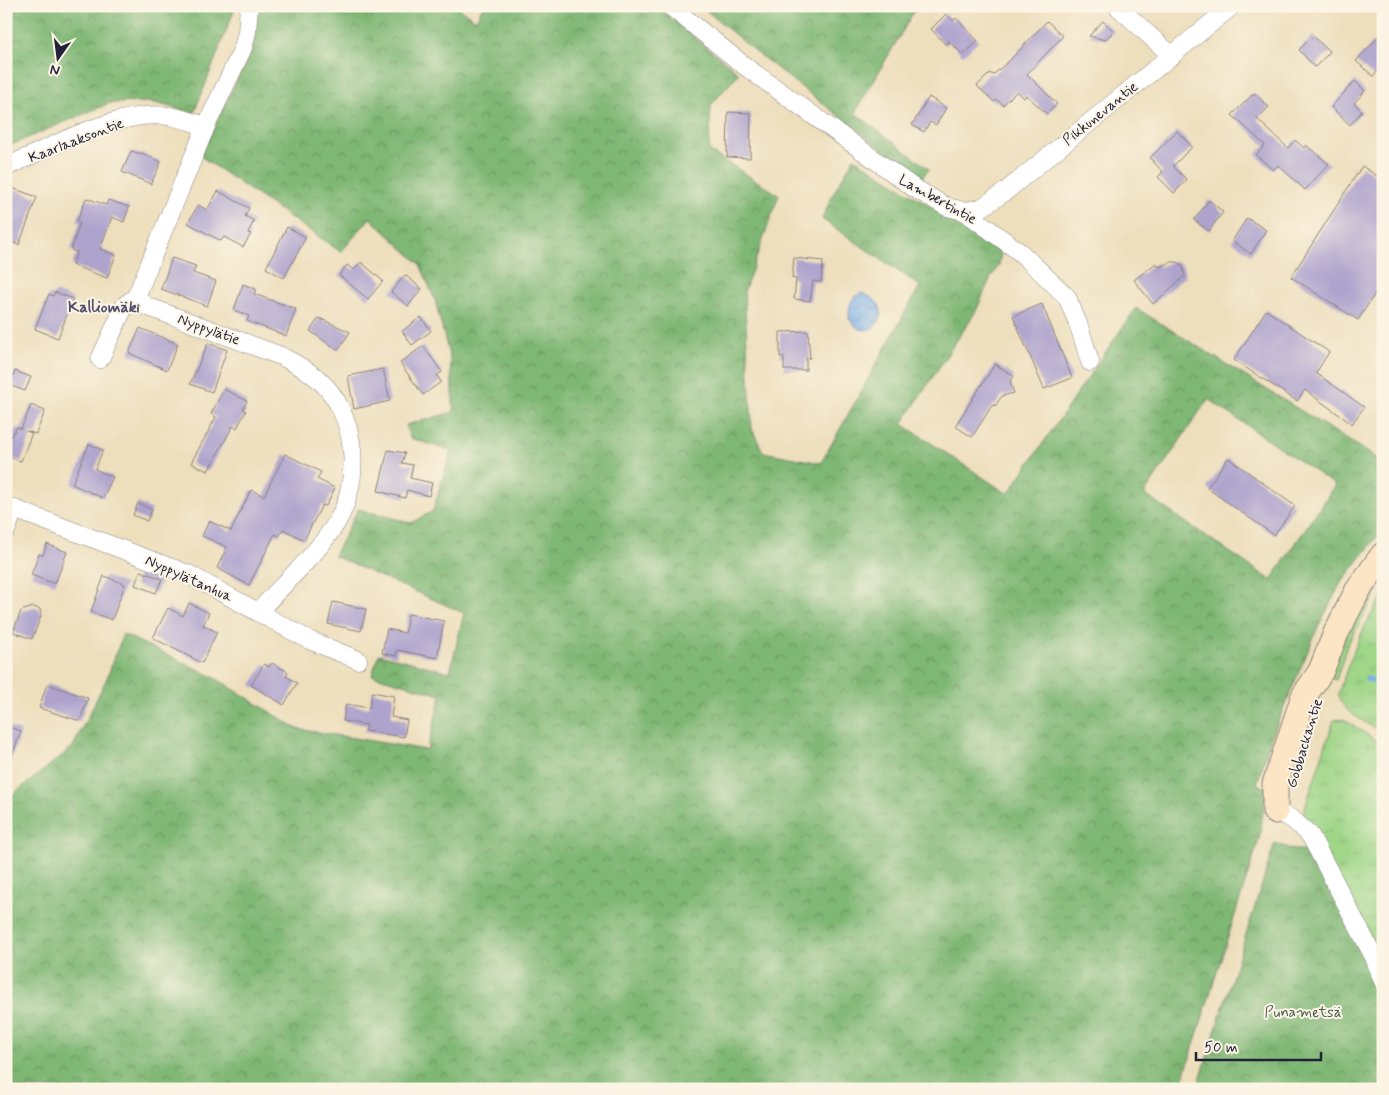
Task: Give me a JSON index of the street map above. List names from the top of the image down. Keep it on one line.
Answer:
{"streets":{"street":["Pikkunevantie","Kaarlaaksontie","Lambertintie","Nyppylätie","Nyppylätanhua","Gobbackantie"]},"crossings":[["Pikkunevantie","Lambertintie"],["Nyppylätie","Nyppylätanhua"]],"districts":["Kalliomäki"],"parks":["Punametsä"],"scale_bar":"50 m","north":"bottom"}
